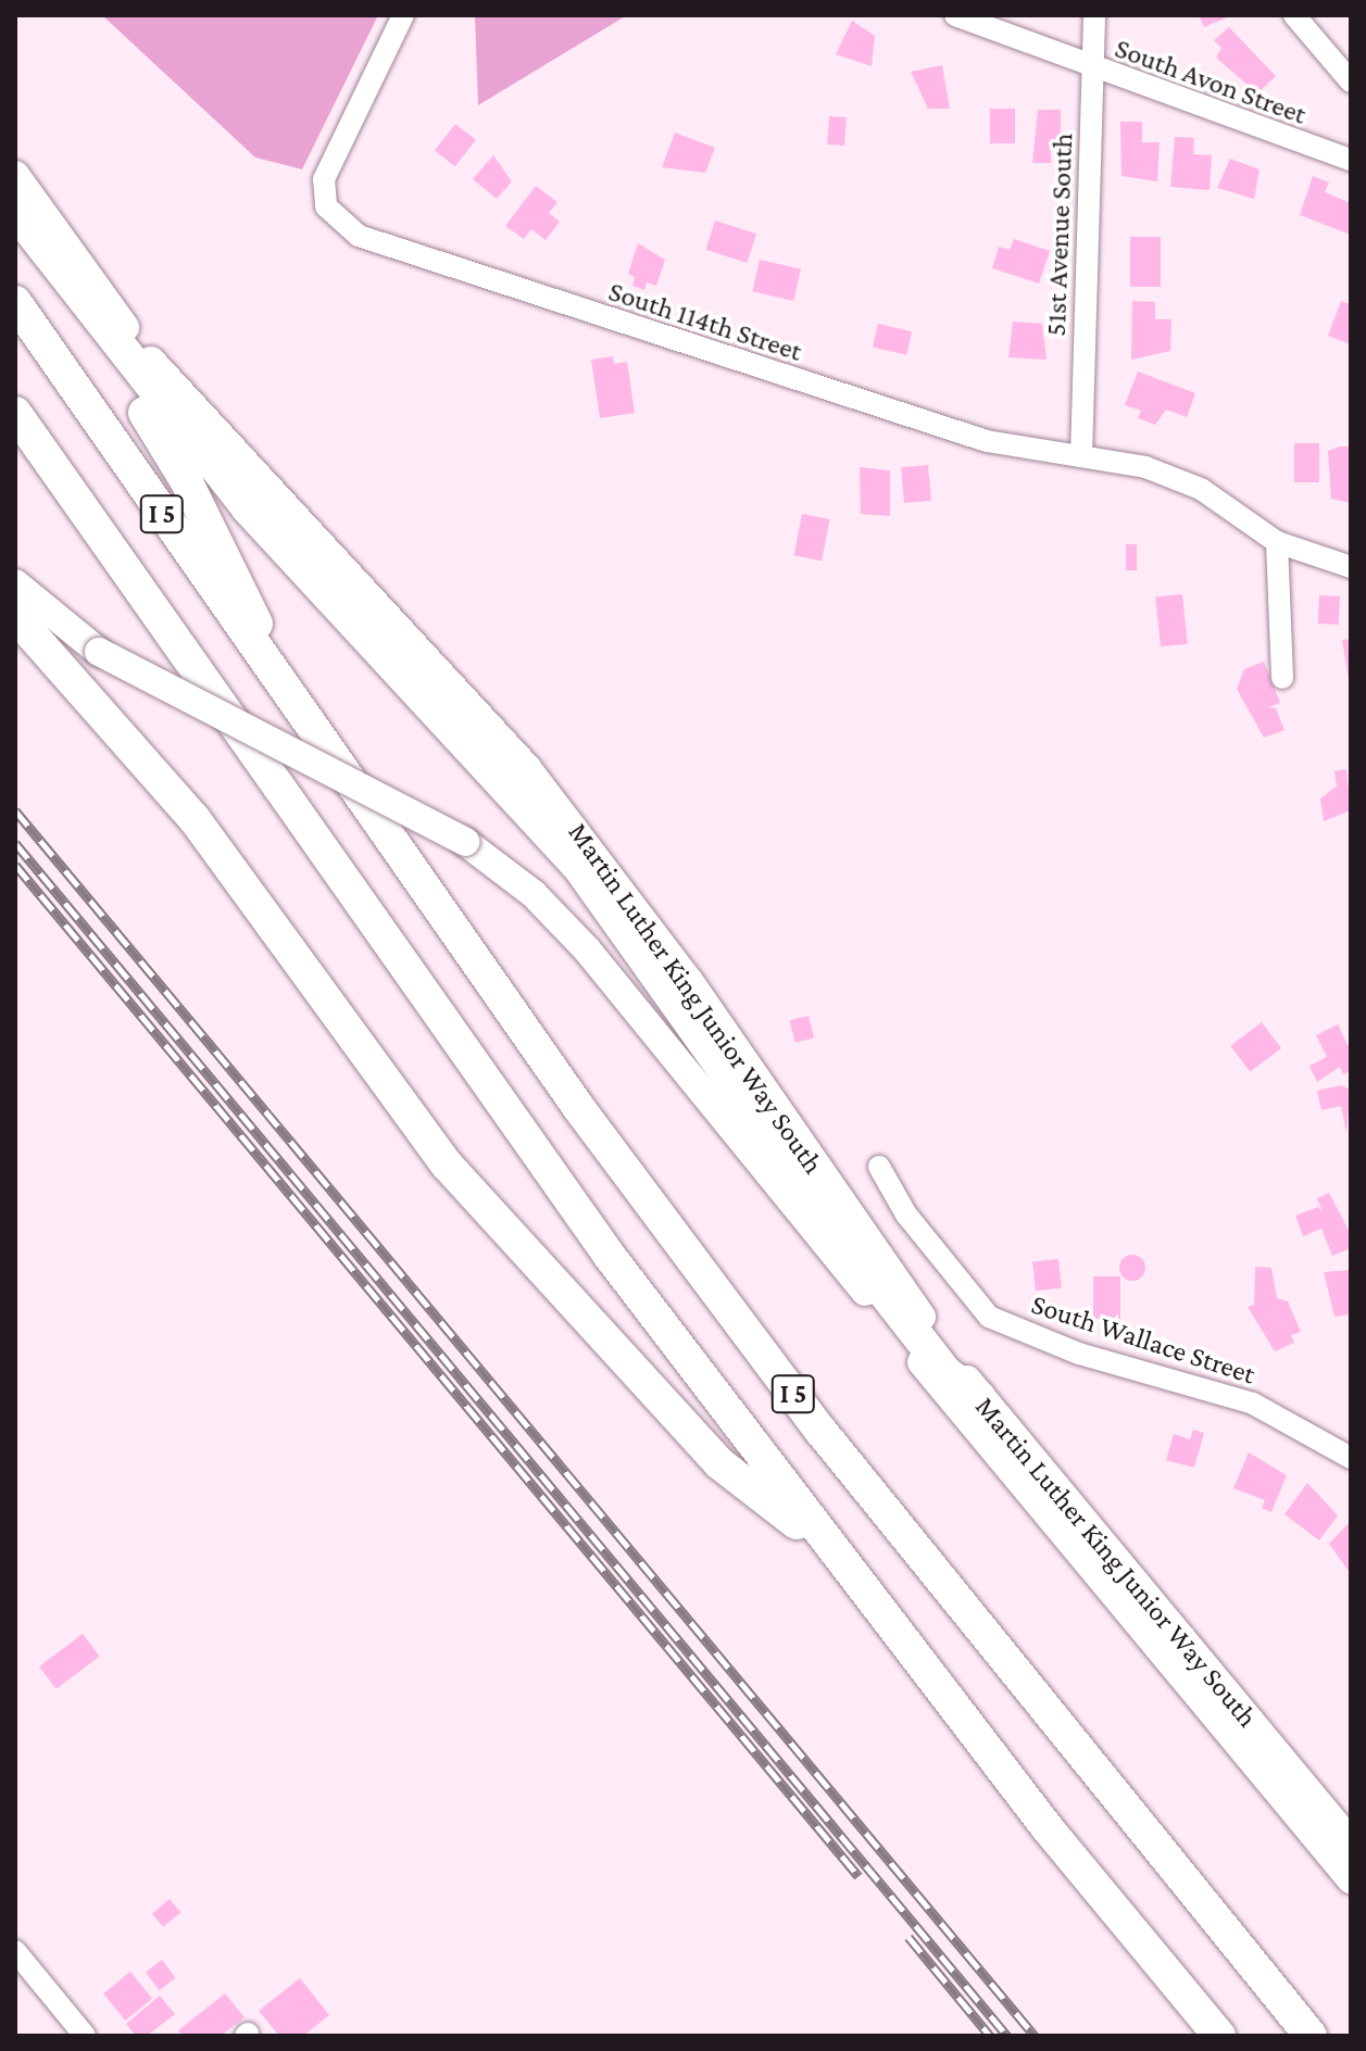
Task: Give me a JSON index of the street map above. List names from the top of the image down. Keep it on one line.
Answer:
{"streets":{"highway":["I 5"],"main road":["Martin Luther King Junior Way South"],"street":["South Avon Street","51st Avenue South","South 114th Street","South Wallace Street"]},"crossings":[["South Avon Street","51st Avenue South"],["51st Avenue South","South 114th Street"]]}
